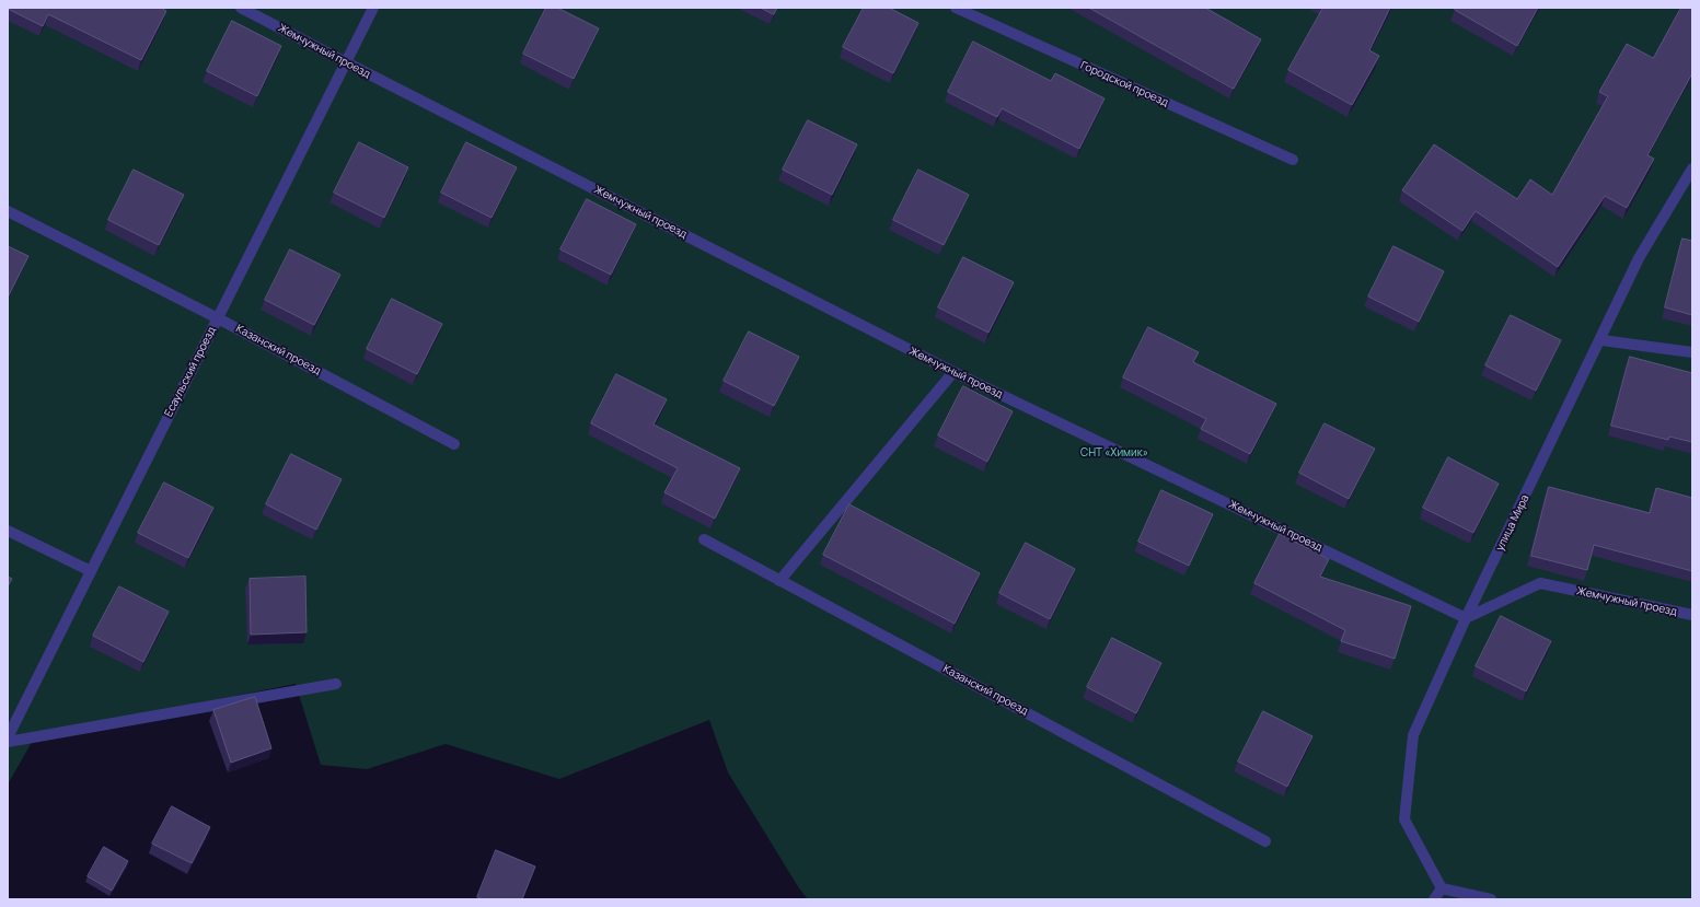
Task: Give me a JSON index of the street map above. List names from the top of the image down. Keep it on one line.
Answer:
{"streets":{"street":["Жемчужный проезд","Городской проезд","Казанский проезд","Есаульский проезд","улица Мира"]},"crossings":[["Жемчужный проезд","Есаульский проезд"],["Жемчужный проезд","улица Мира"],["Казанский проезд","Есаульский проезд"]],"parks":["СНТ «Химик»"]}
